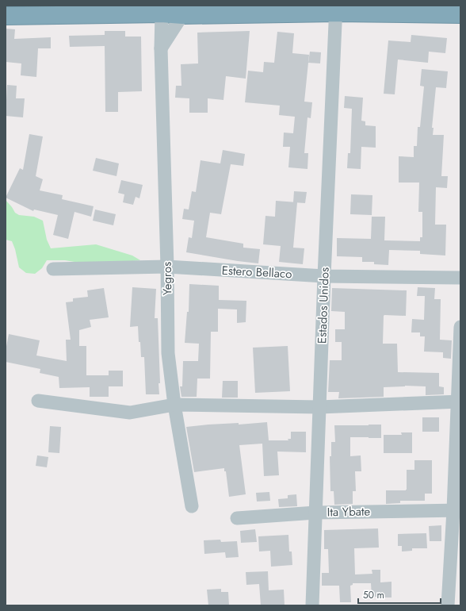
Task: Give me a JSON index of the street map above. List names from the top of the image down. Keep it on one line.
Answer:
{"streets":{"street":["Estero Bellaco","Yegros","Estados Unidos","Ita Ybate"]},"crossings":[["Estero Bellaco","Yegros"],["Estero Bellaco","Estados Unidos"],["Estados Unidos","Ita Ybate"]],"scale_bar":"50 m"}
